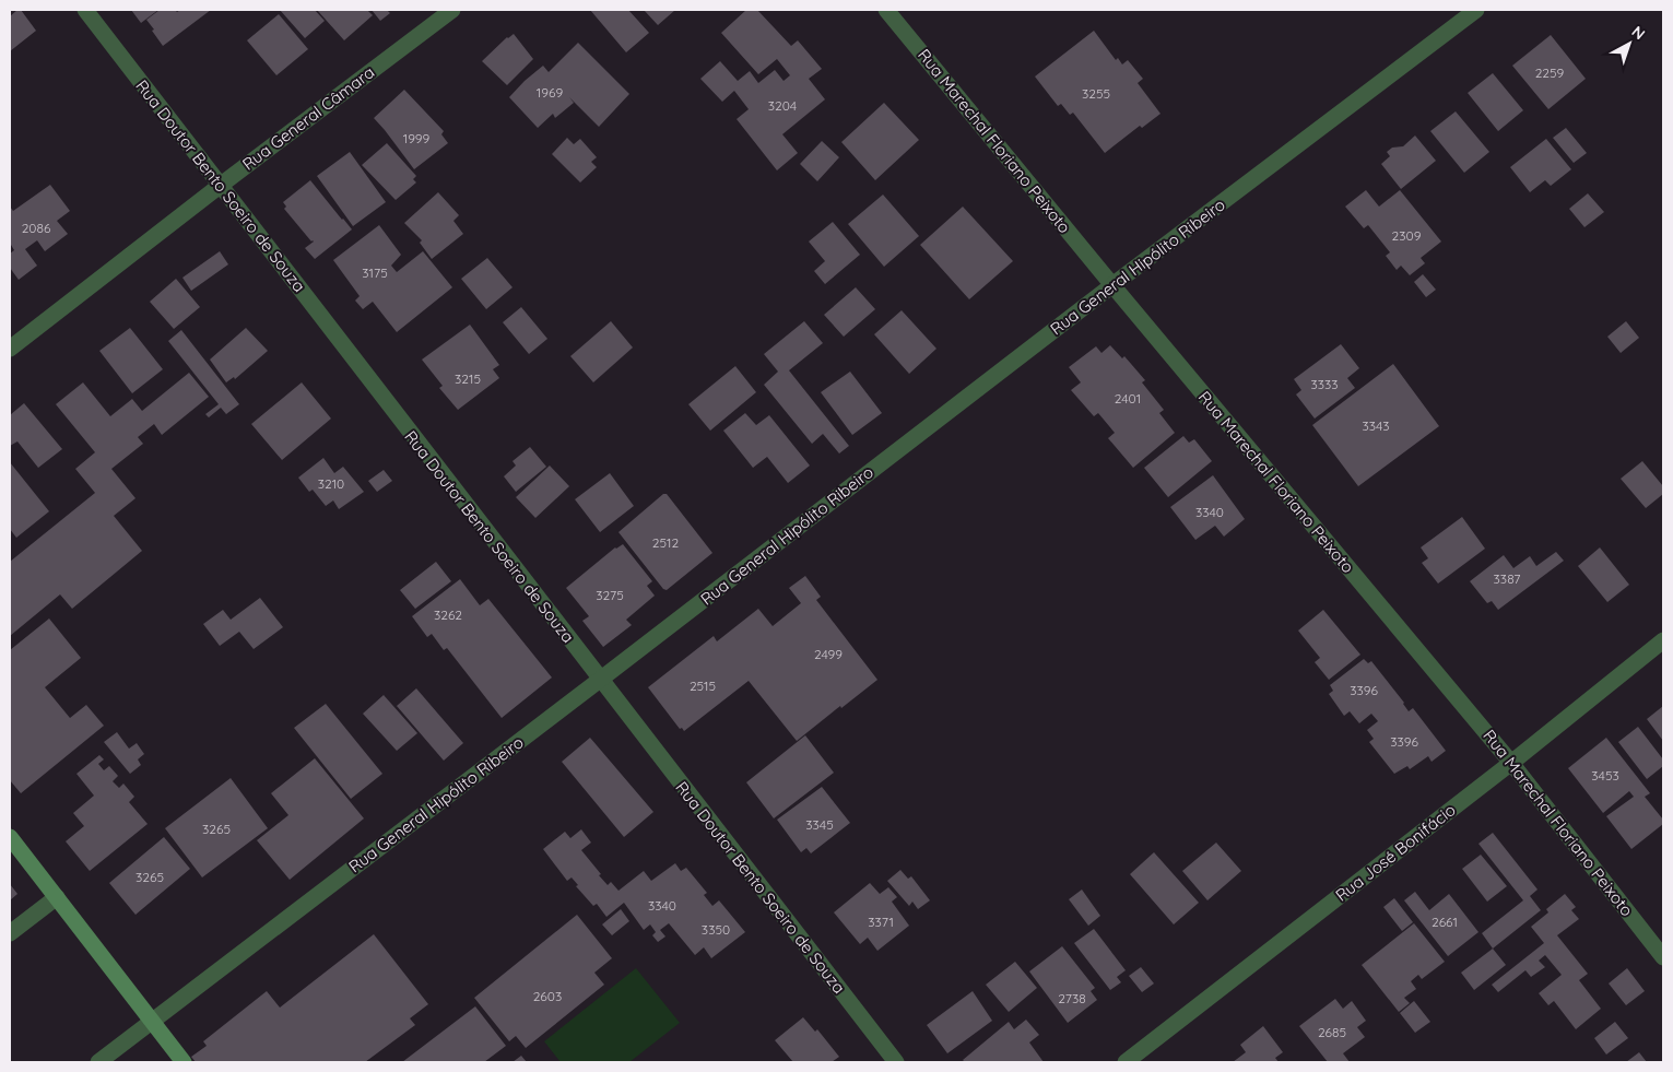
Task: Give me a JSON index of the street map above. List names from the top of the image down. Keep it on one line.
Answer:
{"streets":{"street":["Rua General Câmara","Rua Marechal Floriano Peixoto","Rua Doutor Bento Soeiro de Souza","Rua General Hipólito Ribeiro","Rua José Bonifácio"]},"crossings":[["Rua General Câmara","Rua Doutor Bento Soeiro de Souza"],["Rua Marechal Floriano Peixoto","Rua General Hipólito Ribeiro"],["Rua Marechal Floriano Peixoto","Rua José Bonifácio"],["Rua Doutor Bento Soeiro de Souza","Rua General Hipólito Ribeiro"]],"house_numbers":["2259","1969","3255","3204","1999","2086","2309","3175","3215","3333","2401","3343","3210","3340","2512","3387","3275","3262","2499","2515","3396","3396","3453","3345","3265","3265","3340","3371","2661","3350","2603","2738","2685"],"north":"top right"}
